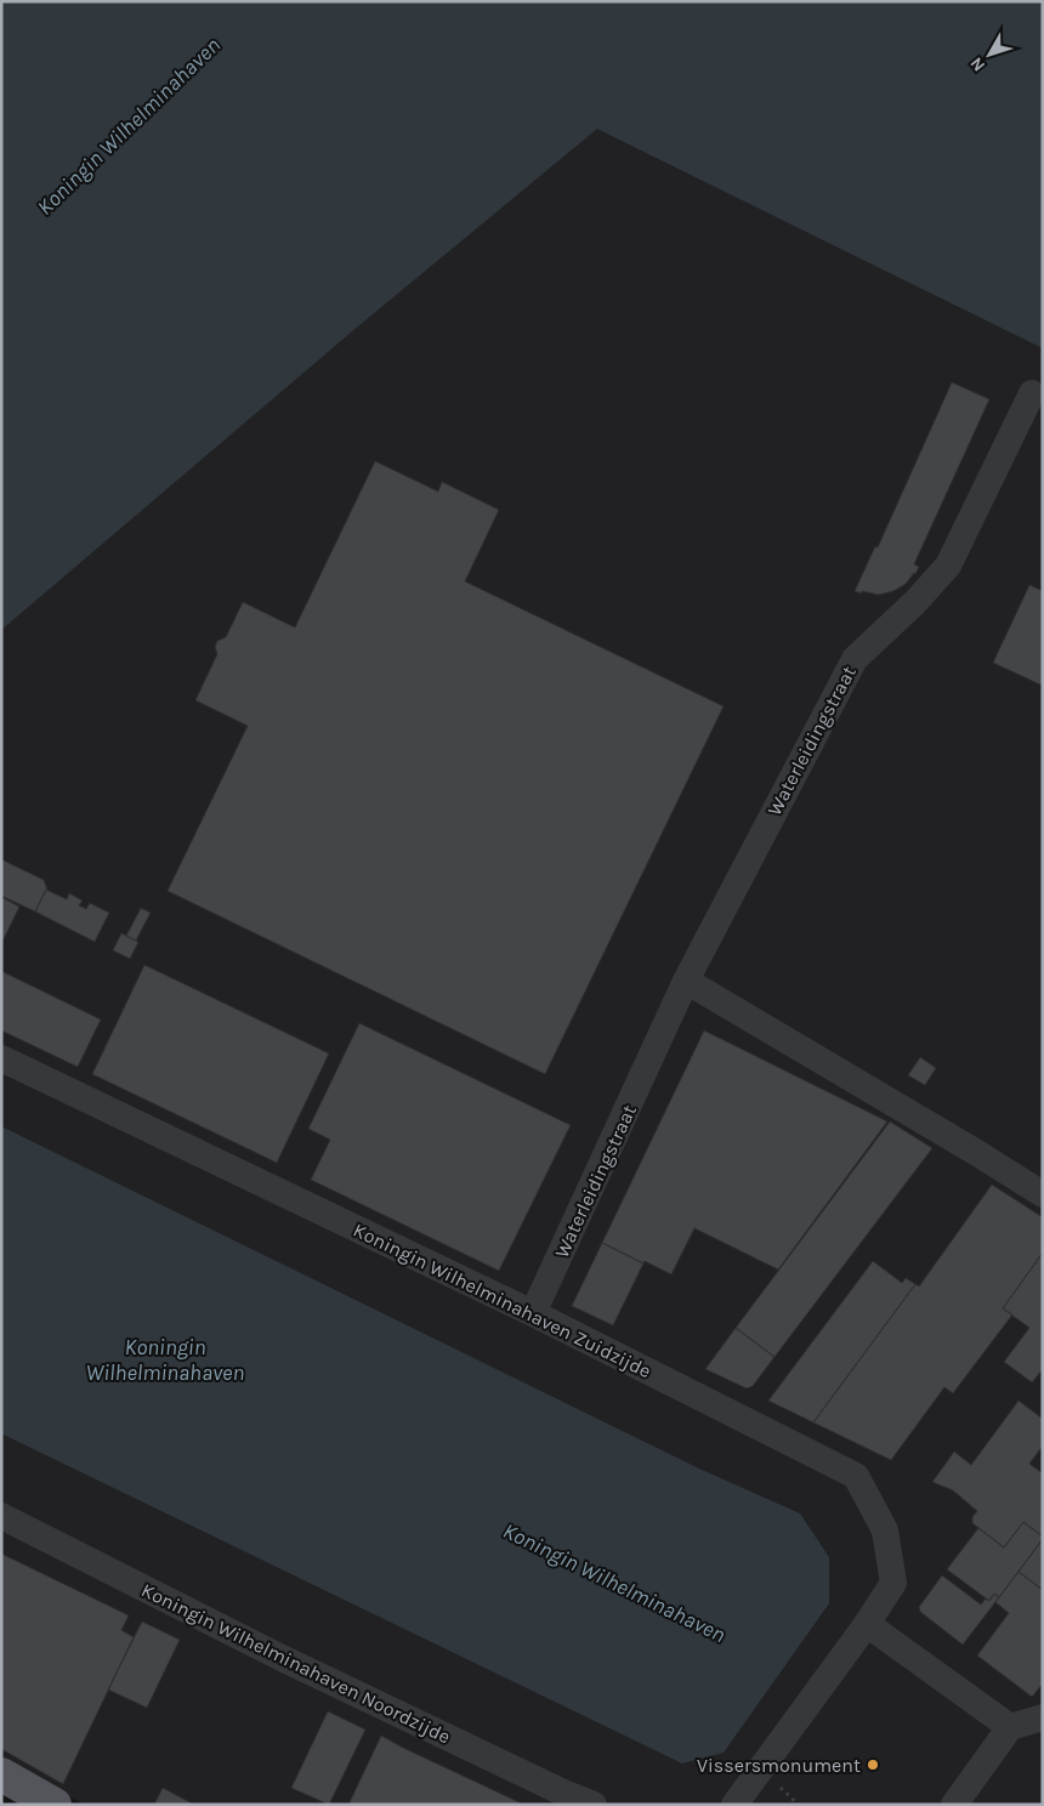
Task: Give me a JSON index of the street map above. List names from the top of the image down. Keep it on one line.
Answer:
{"streets":{"street":["Waterleidingstraat","Koningin Wilhelminahaven Zuidzijde","Koningin Wilhelminahaven Noordzijde"]},"crossings":[["Waterleidingstraat","Koningin Wilhelminahaven Zuidzijde"]],"water":["Koningin Wilhelminahaven"],"places":["Vissersmonument"],"north":"bottom left"}
